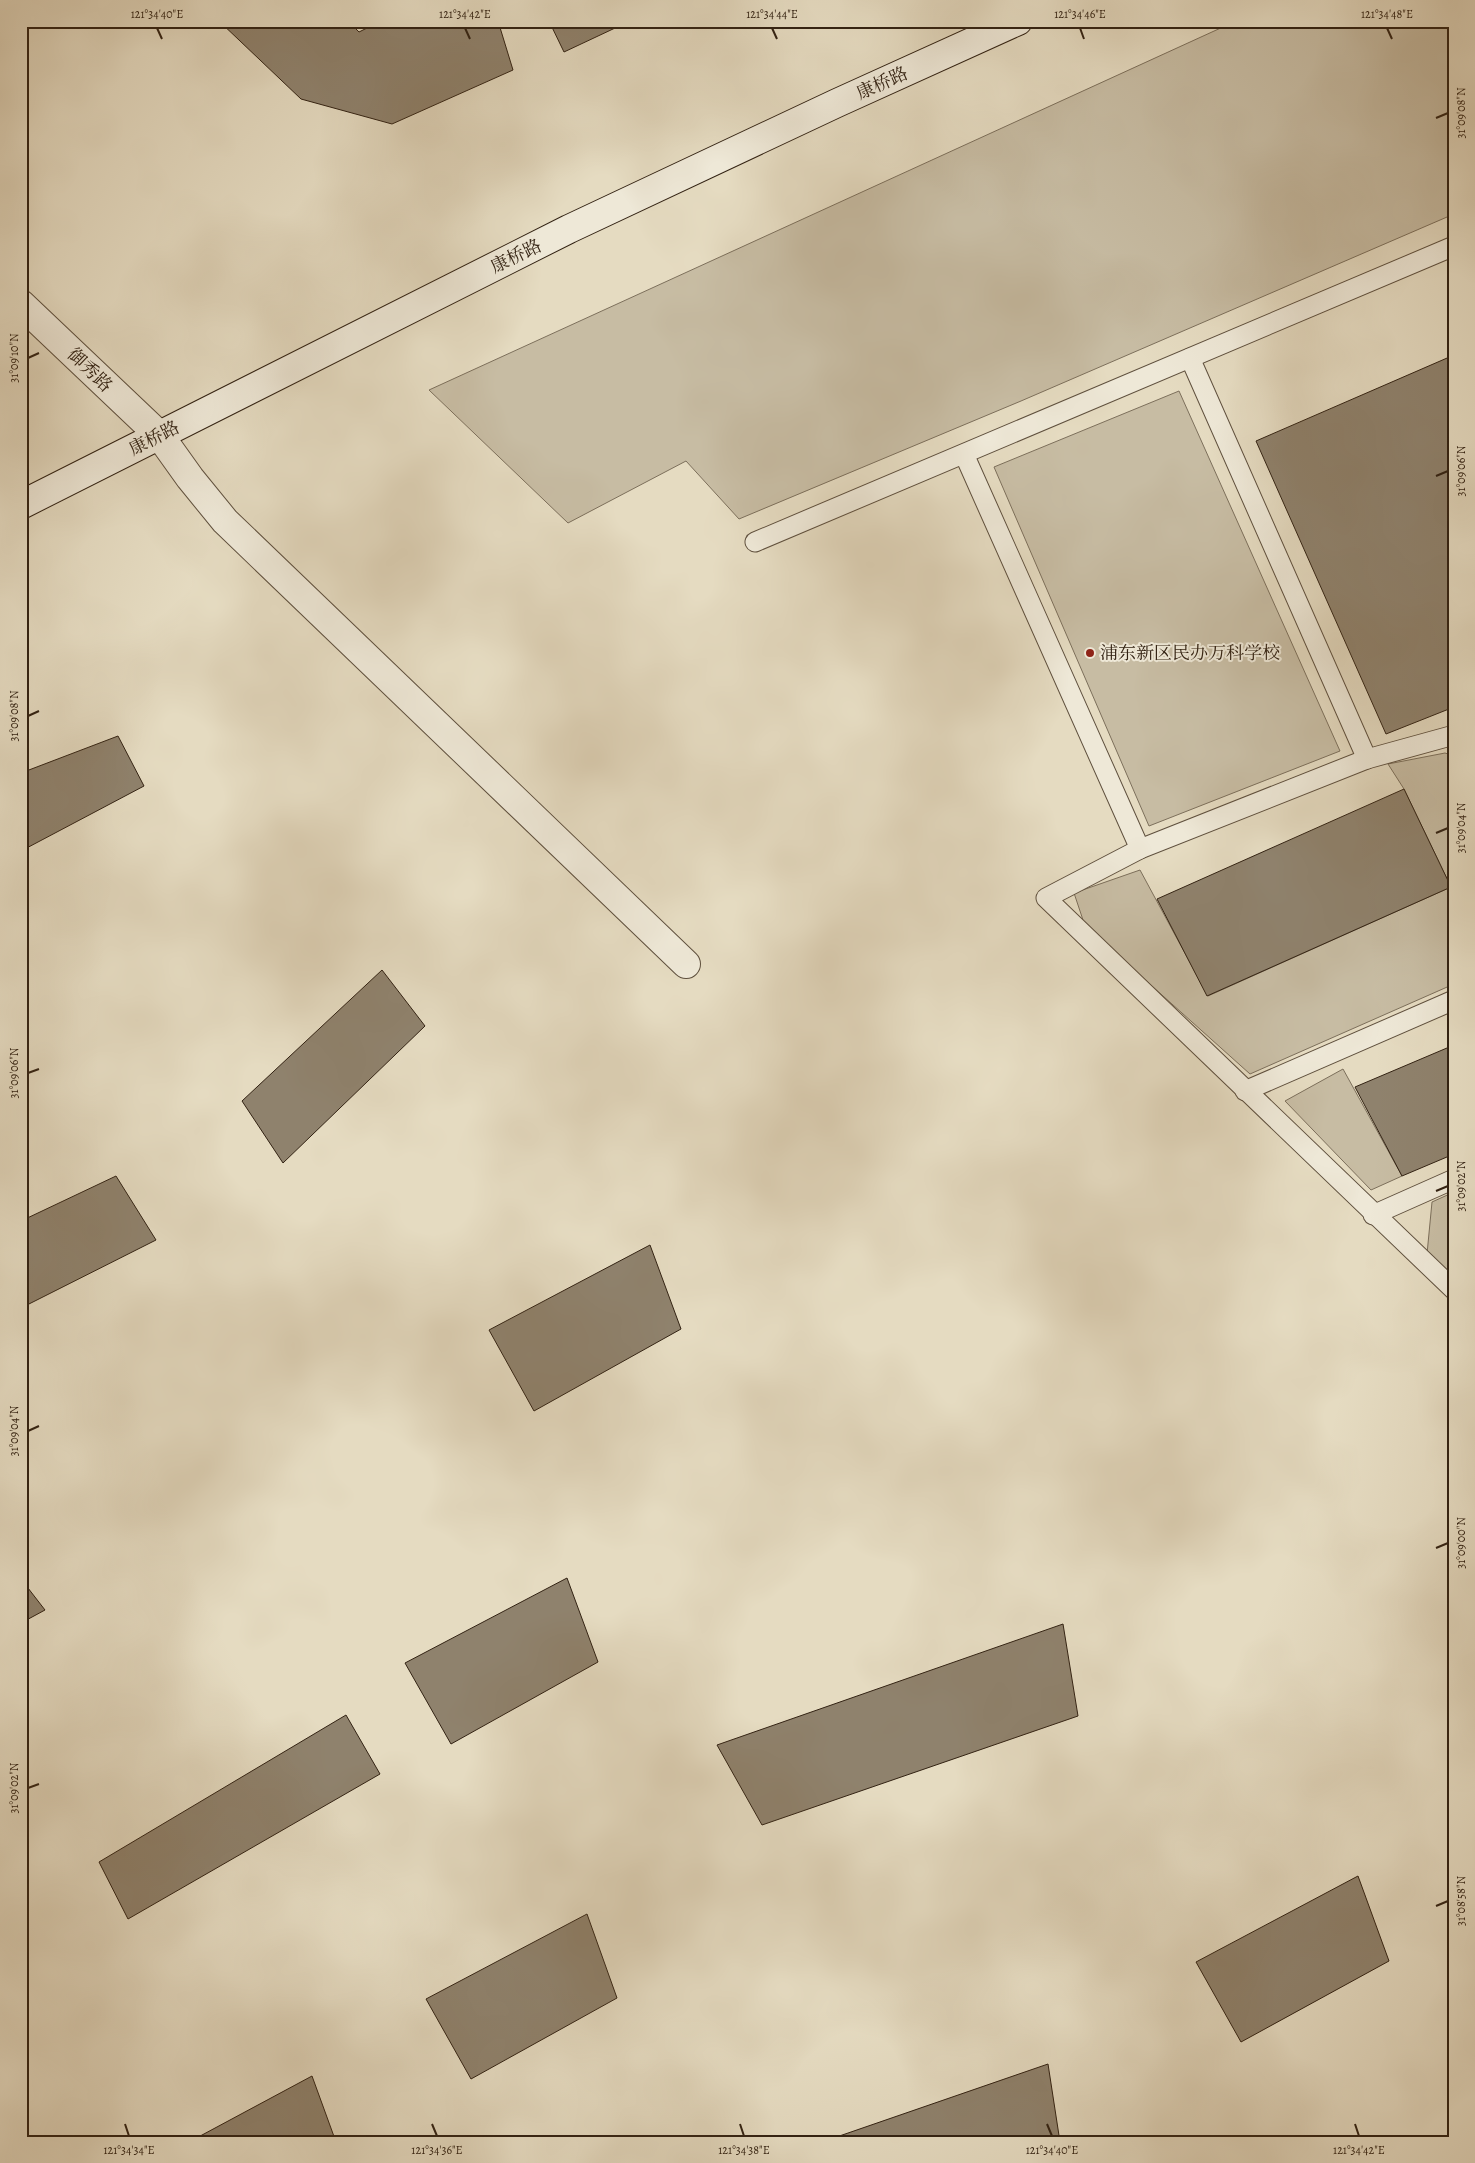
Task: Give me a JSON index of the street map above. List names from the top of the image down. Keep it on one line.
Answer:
{"streets":{"main road":["康桥路","御秀路"]},"crossings":[["康桥路","御秀路"]],"places":["浦东新区民办万科学校"],"coordinates":["121°34'40\"E","121°34'42\"E","121°34'44\"E","121°34'46\"E","121°34'48\"E","31°09'08\"N","31°09'10\"N","31°09'06\"N","31°09'04\"N","31°09'02\"N","31°09'00\"N","31°08'58\"N","121°34'34\"E","121°34'36\"E","121°34'38\"E"]}
